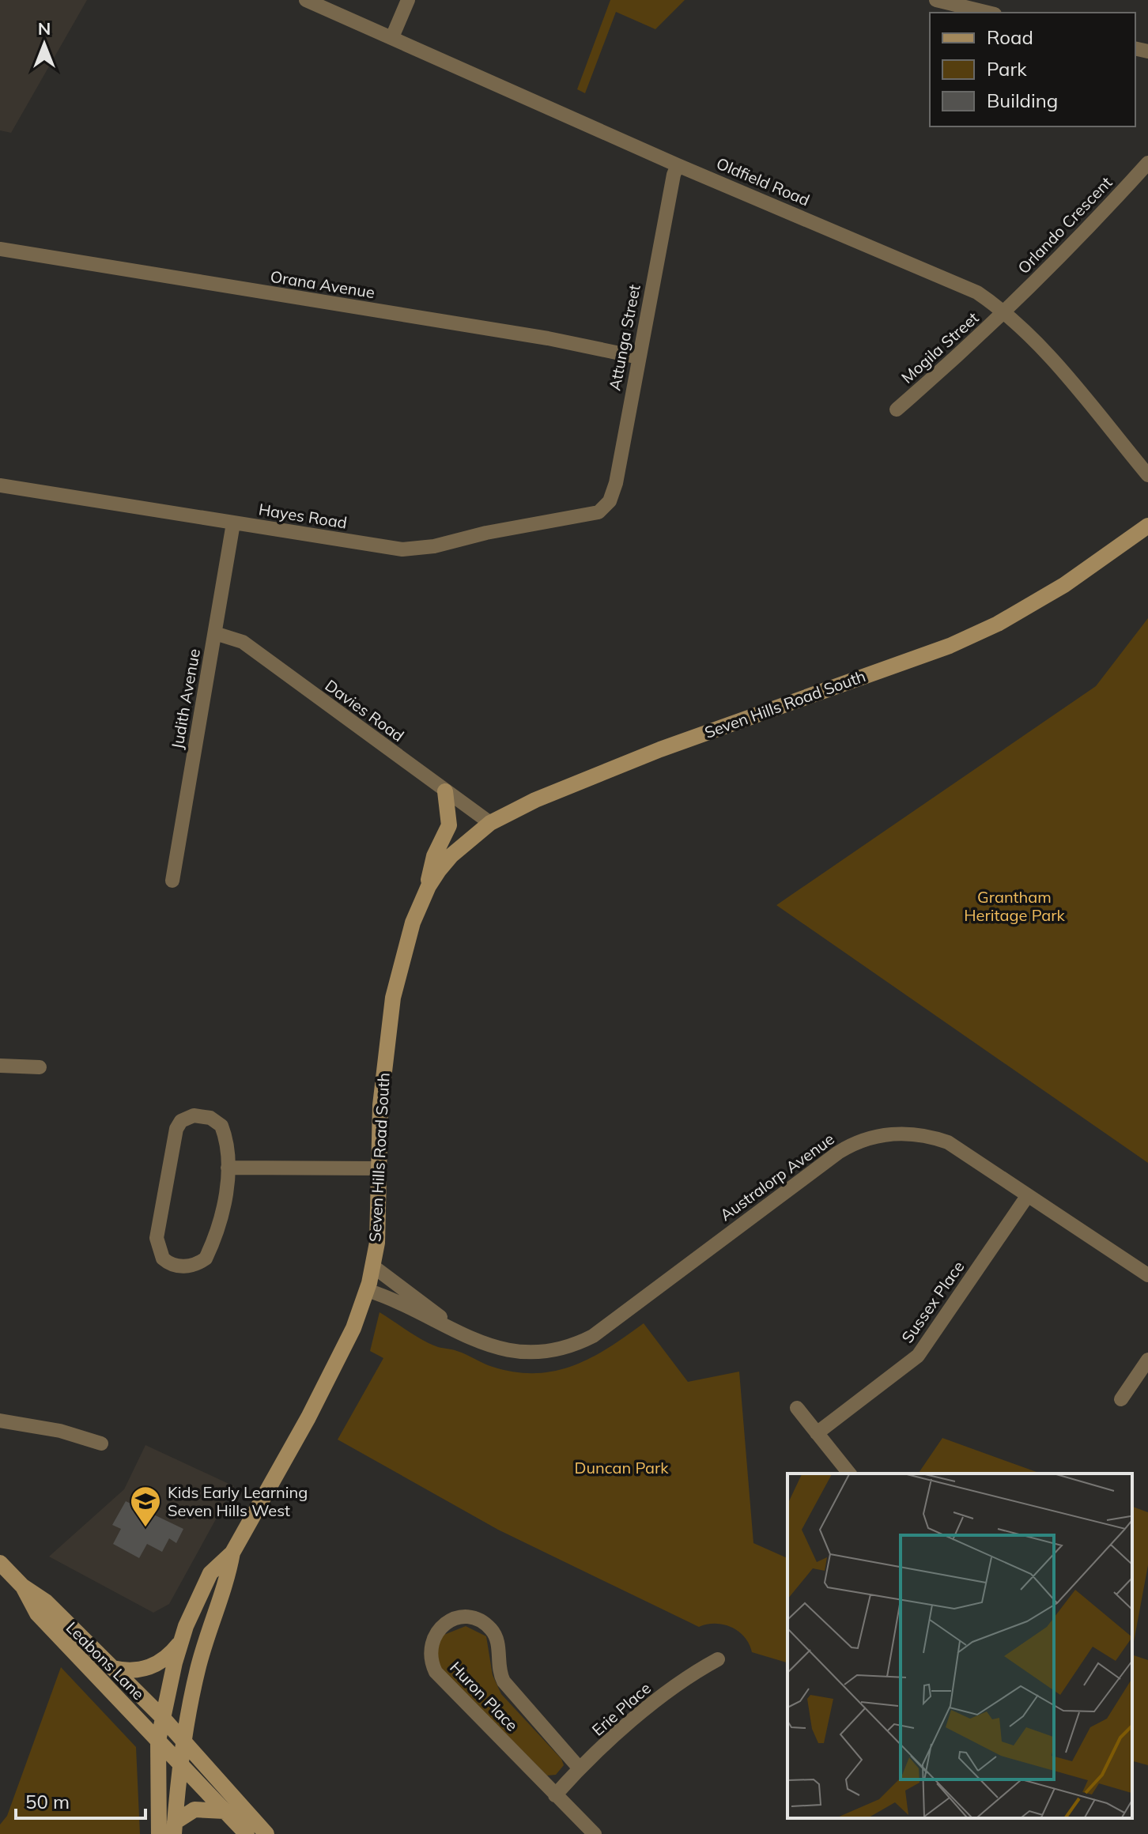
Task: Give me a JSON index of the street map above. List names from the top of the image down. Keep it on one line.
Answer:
{"streets":{"street":["Oldfield Road","Orlando Crescent","Orana Avenue","Attunga Street","Mogila Street","Hayes Road","Judith Avenue","Seven Hills Road South","Davies Road","Australorp Avenue","Sussex Place","Leabons Lane","Huron Place","Erie Place"]},"crossings":[["Oldfield Road","Orlando Crescent"],["Oldfield Road","Attunga Street"],["Oldfield Road","Mogila Street"],["Orlando Crescent","Mogila Street"],["Orana Avenue","Attunga Street"],["Attunga Street","Hayes Road"],["Hayes Road","Judith Avenue"],["Judith Avenue","Davies Road"],["Seven Hills Road South","Davies Road"],["Seven Hills Road South","Australorp Avenue"],["Seven Hills Road South","Leabons Lane"],["Australorp Avenue","Sussex Place"],["Huron Place","Erie Place"]],"parks":["Grantham Heritage Park","Duncan Park"],"places":{"school or university":["Kids Early Learning Seven Hills West"]},"legend":["Road","Park","Building"],"scale_bar":"50 m","north":"top"}
